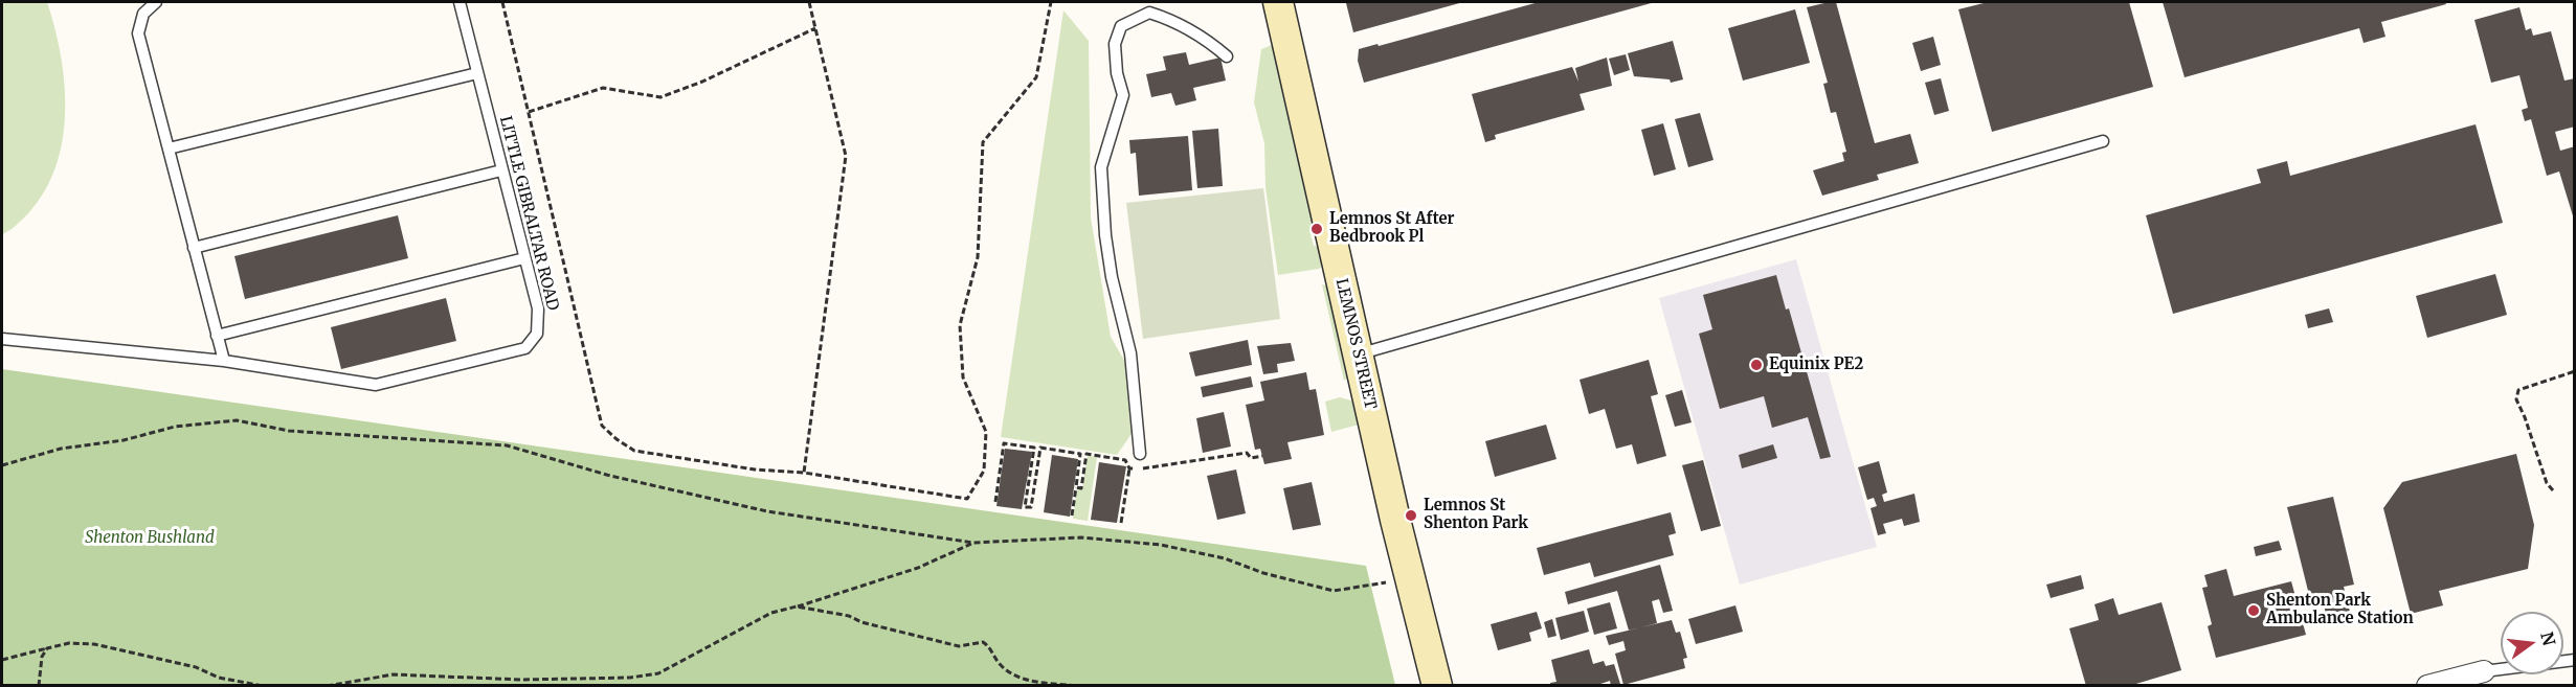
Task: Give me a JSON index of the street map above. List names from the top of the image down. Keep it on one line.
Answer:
{"streets":{"street":["LEMNOS STREET"],"lane":["LITTLE GIBRALTAR ROAD"]},"parks":["Shenton Bushland"],"places":["Lemnos St After Bedbrook Pl","Equinix PE2","Lemnos St Shenton Park","Shenton Park Ambulance Station"],"north":"right"}
